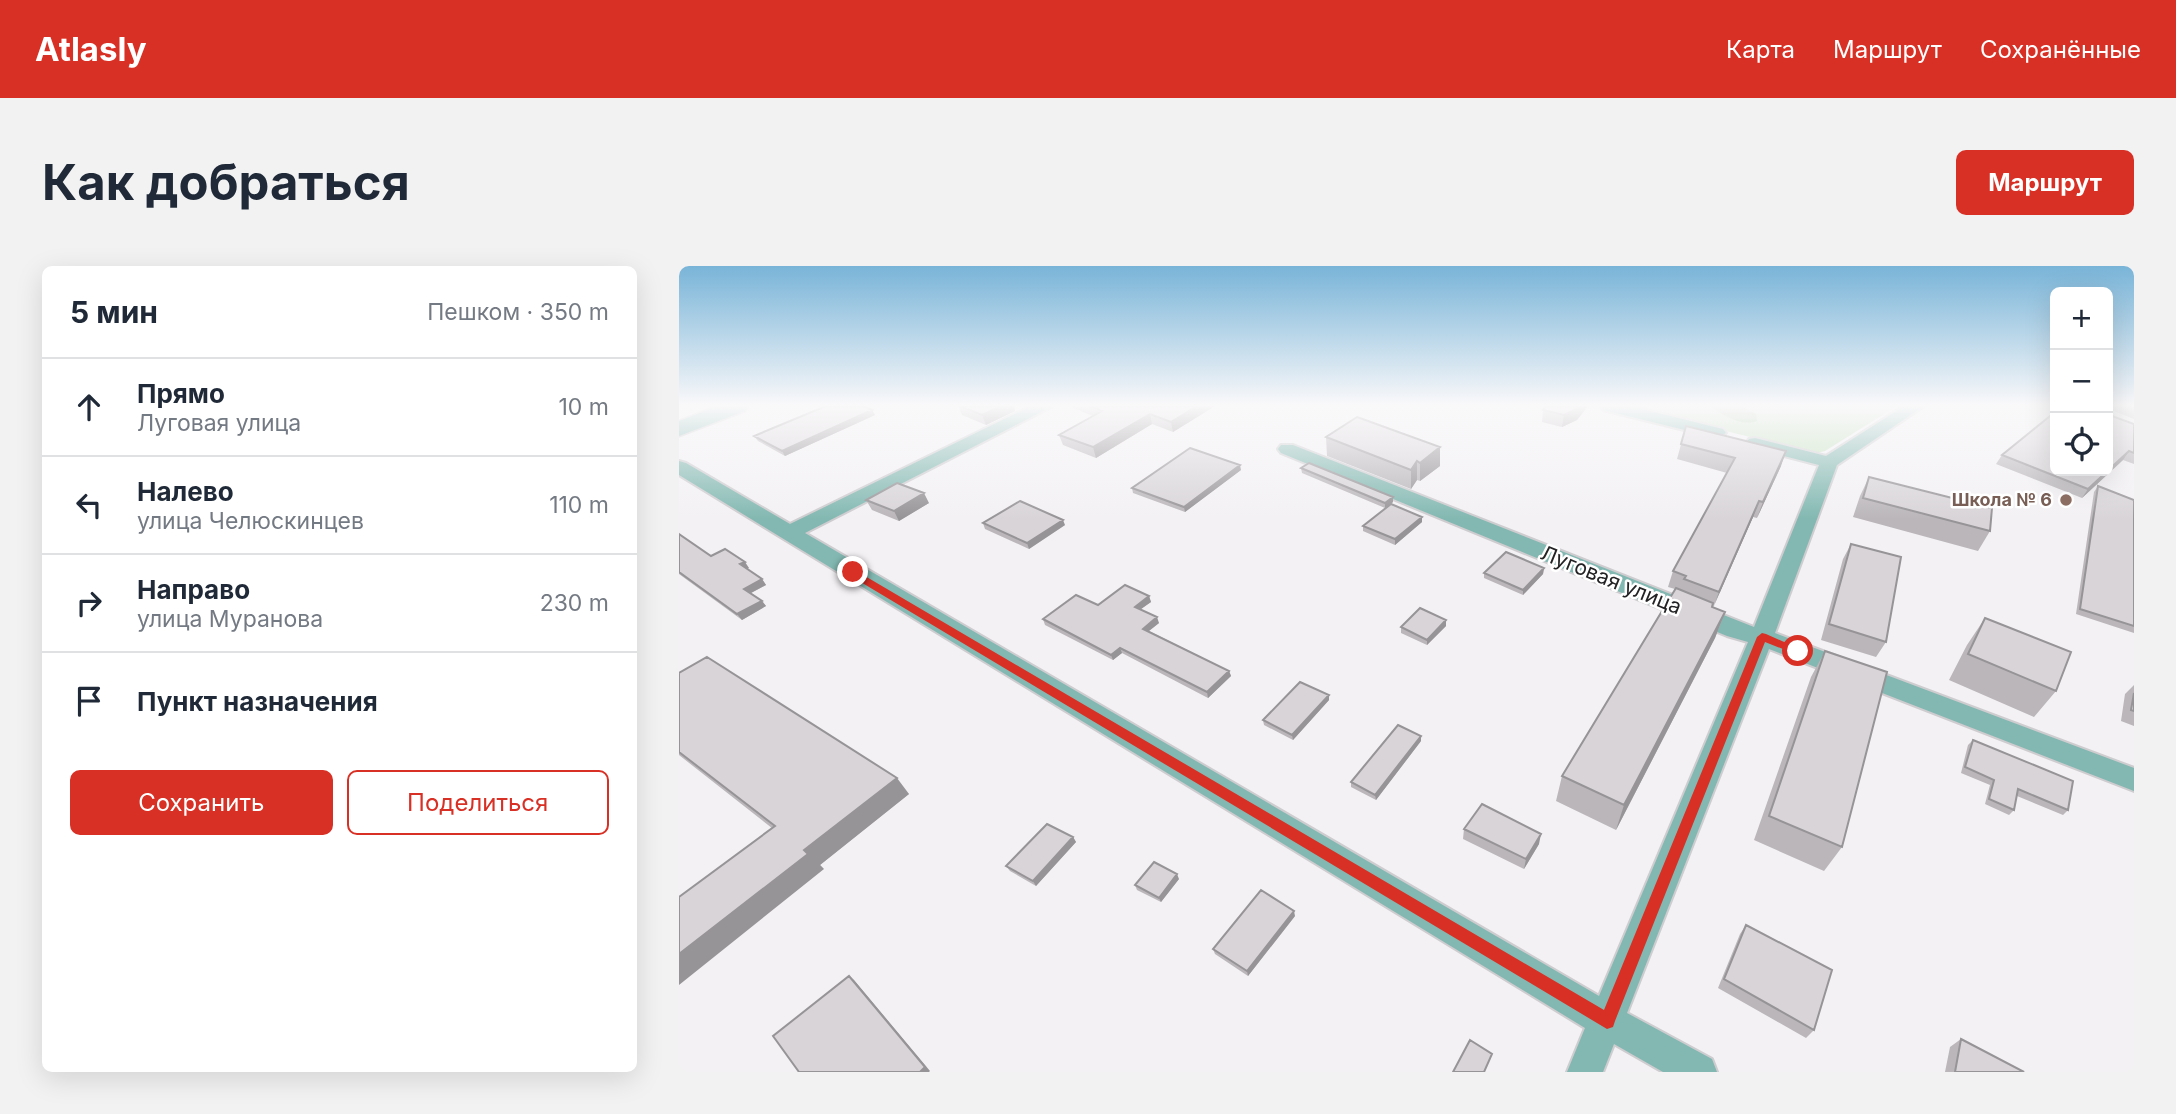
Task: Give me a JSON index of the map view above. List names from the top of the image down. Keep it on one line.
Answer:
{"streets":{"street":["Луговая улица"]},"places":["Школа № 6"],"page":{"header":"Atlasly","nav":["Карта","Маршрут","Сохранённые"],"buttons":["Маршрут",["Сохранить","Поделиться"]],"title":"Как добраться","heading":["5 мин","Пешком · 350 m"],"map_buttons":["+","−"],"list":[["Прямо","Луговая улица","10 m"],["Налево","улица Челюскинцев","110 m"],["Направо","улица Муранова","230 m"],"Пункт назначения"]}}
